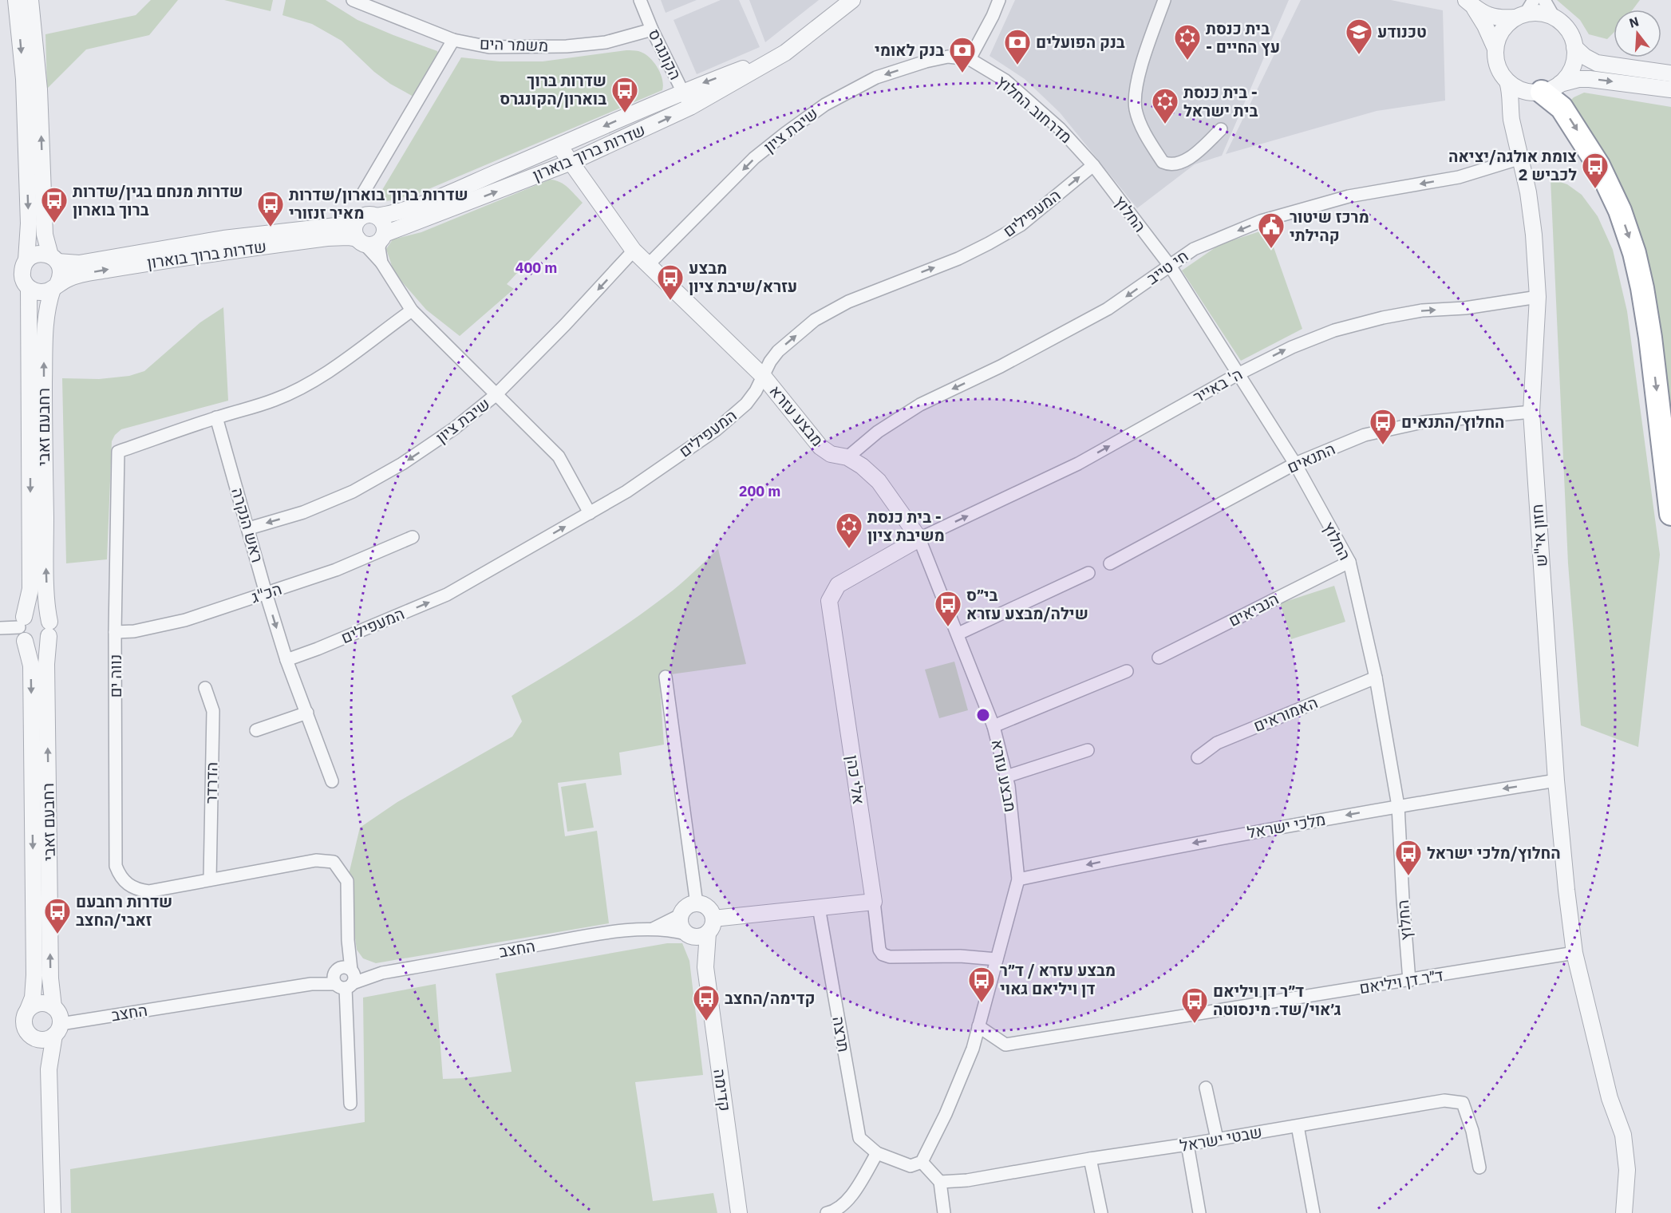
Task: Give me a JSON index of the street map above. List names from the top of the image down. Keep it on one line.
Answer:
{"streets":{"street":["משמר הים","הקונגרס","מדרחוב החלוץ","שיבת ציון","שדרות ברוך בוארון","המעפילים","החלוץ","חי טייב","ה' באייר","מבצע עזרא","רחבעם זאבי","התנאים","ראש הנקרה","חזון אי\"ש","הכ\"ג","הנביאים","נווה ים","האמוראים","אלי כהן","הדרדר","מלכי ישראל","החצב","ד״ר דן ויליאם","תרצה","קדימה","שבטי ישראל"]},"crossings":[["משמר הים","הקונגרס"],["הקונגרס","שדרות ברוך בוארון"],["מדרחוב החלוץ","שיבת ציון"],["מדרחוב החלוץ","המעפילים"],["מדרחוב החלוץ","החלוץ"],["שיבת ציון","מבצע עזרא"],["שיבת ציון","ראש הנקרה"],["שדרות ברוך בוארון","מבצע עזרא"],["שדרות ברוך בוארון","רחבעם זאבי"],["המעפילים","החלוץ"],["המעפילים","מבצע עזרא"],["המעפילים","ראש הנקרה"],["החלוץ","חי טייב"],["החלוץ","ה' באייר"],["החלוץ","התנאים"],["החלוץ","הנביאים"],["החלוץ","האמוראים"],["החלוץ","מלכי ישראל"],["החלוץ","ד״ר דן ויליאם"],["חי טייב","מבצע עזרא"],["חי טייב","חזון אי\"ש"],["ה' באייר","מבצע עזרא"],["ה' באייר","חזון אי\"ש"],["ה' באייר","אלי כהן"],["מבצע עזרא","אלי כהן"],["מבצע עזרא","מלכי ישראל"],["מבצע עזרא","ד״ר דן ויליאם"],["רחבעם זאבי","החצב"],["התנאים","חזון אי\"ש"],["ראש הנקרה","הכ\"ג"],["ראש הנקרה","נווה ים"],["חזון אי\"ש","מלכי ישראל"],["חזון אי\"ש","ד״ר דן ויליאם"],["הכ\"ג","נווה ים"],["נווה ים","הדרדר"],["החצב","קדימה"]],"one_way":["שיבת ציון","המעפילים","חי טייב","ה' באייר","מלכי ישראל"],"places":{"school or university":["טכנודע"],"synagogue":["בית כנסת - עץ החיים","בית כנסת - בית ישראל","בית כנסת - משיבת ציון"],"bank":["בנק הפועלים","בנק לאומי"],"bus stop":["שדרות ברוך בוארון/הקונגרס","צומת אולגה/יציאה לכביש 2","שדרות מנחם בגין/שדרות ברוך בוארון","שדרות ברוך בוארון/שדרות מאיר זנזורי","מבצע עזרא/שיבת ציון","החלוץ/התנאים","בי״ס שילה/מבצע עזרא","החלוץ/מלכי ישראל","שדרות רחבעם זאבי/החצב","מבצע עזרא / ד״ר דן ויליאם גאוי","קדימה/החצב","ד״ר דן ויליאם ג׳אוי/שד. מינסוטה"],"public building":["מרכז שיטור קהילתי"]},"north":"top","rings":["400 m","200 m"]}
